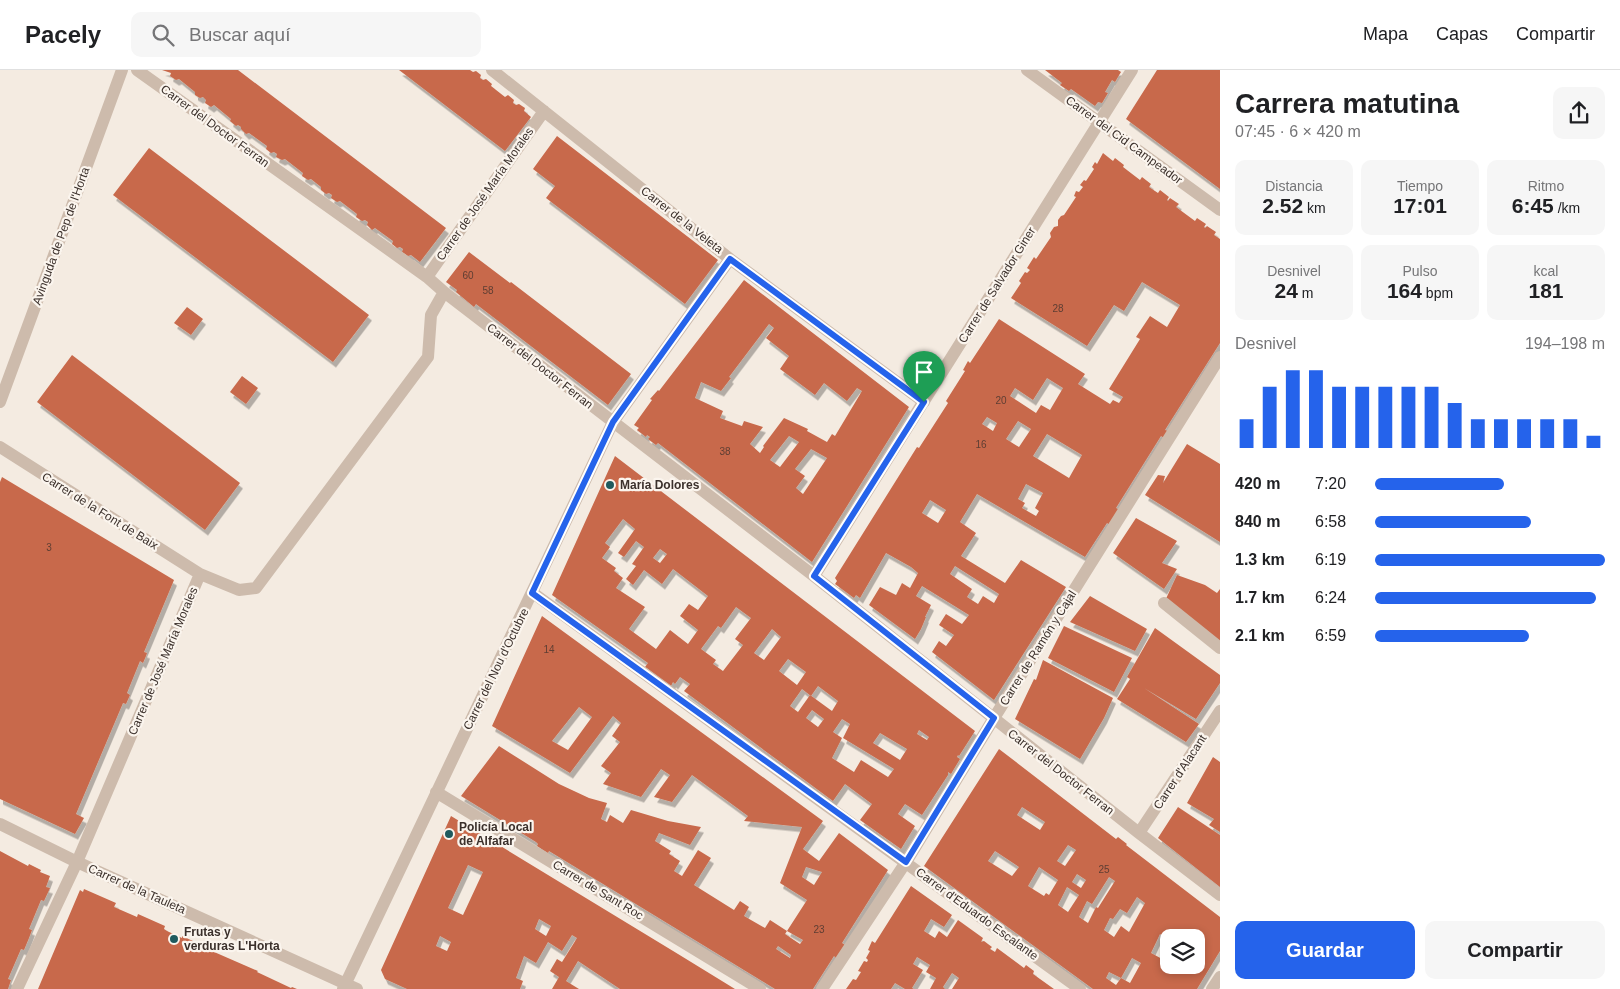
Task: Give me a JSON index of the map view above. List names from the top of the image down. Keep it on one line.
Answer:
{"streets":{"street":["Carrer del Doctor Ferran","Carrer del Cid Campeador","Carrer de José María Morales","Carrer de la Veleta","Avinguda de Pep de l'Horta","Carrer de Salvador Giner","Carrer de la Font de Baix","Carrer de Ramón y Cajal","Carrer del Nou d'Octubre","Carrer d'Alacant","Carrer de la Tauleta","Carrer de Sant Roc","Carrer d'Eduardo Escalante"]},"crossings":[["Carrer del Doctor Ferran","Carrer de José María Morales"],["Carrer del Doctor Ferran","Carrer de Salvador Giner"],["Carrer del Doctor Ferran","Carrer de Ramón y Cajal"],["Carrer del Doctor Ferran","Carrer del Nou d'Octubre"],["Carrer del Doctor Ferran","Carrer d'Alacant"],["Carrer del Cid Campeador","Carrer de Salvador Giner"],["Carrer de José María Morales","Carrer de la Veleta"],["Carrer de José María Morales","Carrer de la Font de Baix"],["Carrer de José María Morales","Carrer de la Tauleta"],["Carrer de la Veleta","Carrer de Salvador Giner"],["Carrer de la Veleta","Carrer del Nou d'Octubre"],["Carrer de Ramón y Cajal","Carrer d'Eduardo Escalante"],["Carrer del Nou d'Octubre","Carrer de la Tauleta"],["Carrer del Nou d'Octubre","Carrer de Sant Roc"],["Carrer del Nou d'Octubre","Carrer d'Eduardo Escalante"]],"places":["María Dolores","Policía Local de Alfafar","Frutas y verduras L'Horta"],"house_numbers":["60","58","28","20","16","38","3","14","25","23"],"page":{"header":"Pacely","search":"Buscar aquí","nav":["Mapa","Capas","Compartir"],"heading":["Carrera matutina","07:45 · 6 × 420 m"],"stats":[["Distancia","2.52 km"],["Tiempo","17:01"],["Ritmo","6:45 /km"],["Desnivel","24 m"],["Pulso","164 bpm"],["kcal","181"]],"chart":["Desnivel","194–198 m"],"list":[{"name":"420 m","note":"7:20"},{"name":"840 m","note":"6:58"},{"name":"1.3 km","note":"6:19"},{"name":"1.7 km","note":"6:24"},{"name":"2.1 km","note":"6:59"}],"buttons":["Guardar","Compartir"]}}
